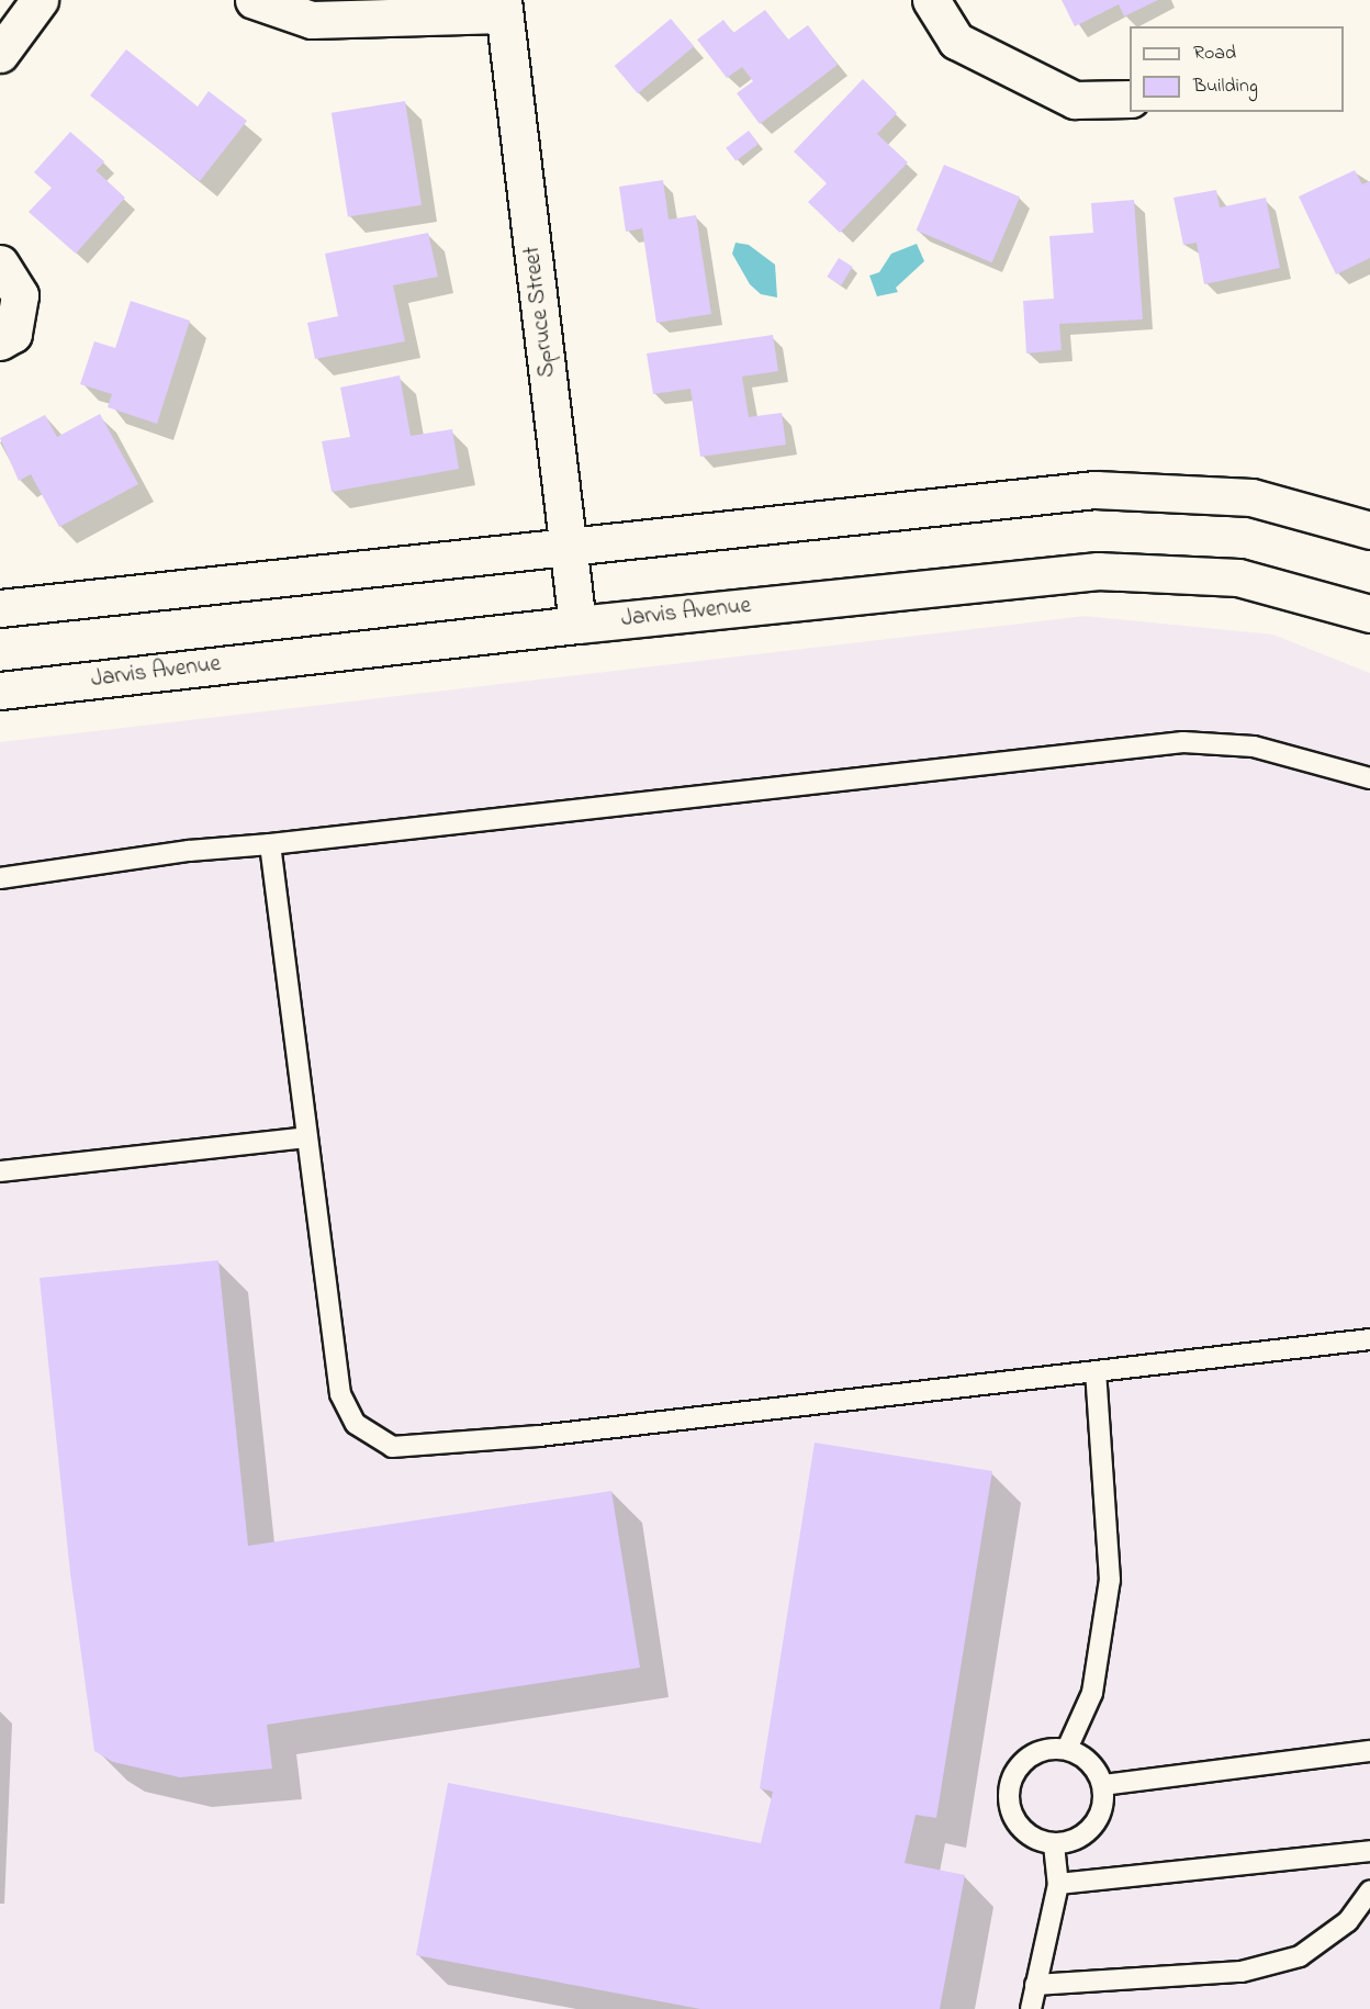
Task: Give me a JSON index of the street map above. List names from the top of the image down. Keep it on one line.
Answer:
{"streets":{"main road":["Spruce Street","Jarvis Avenue"]},"crossings":[["Spruce Street","Jarvis Avenue"]],"legend":["Road","Building"]}
